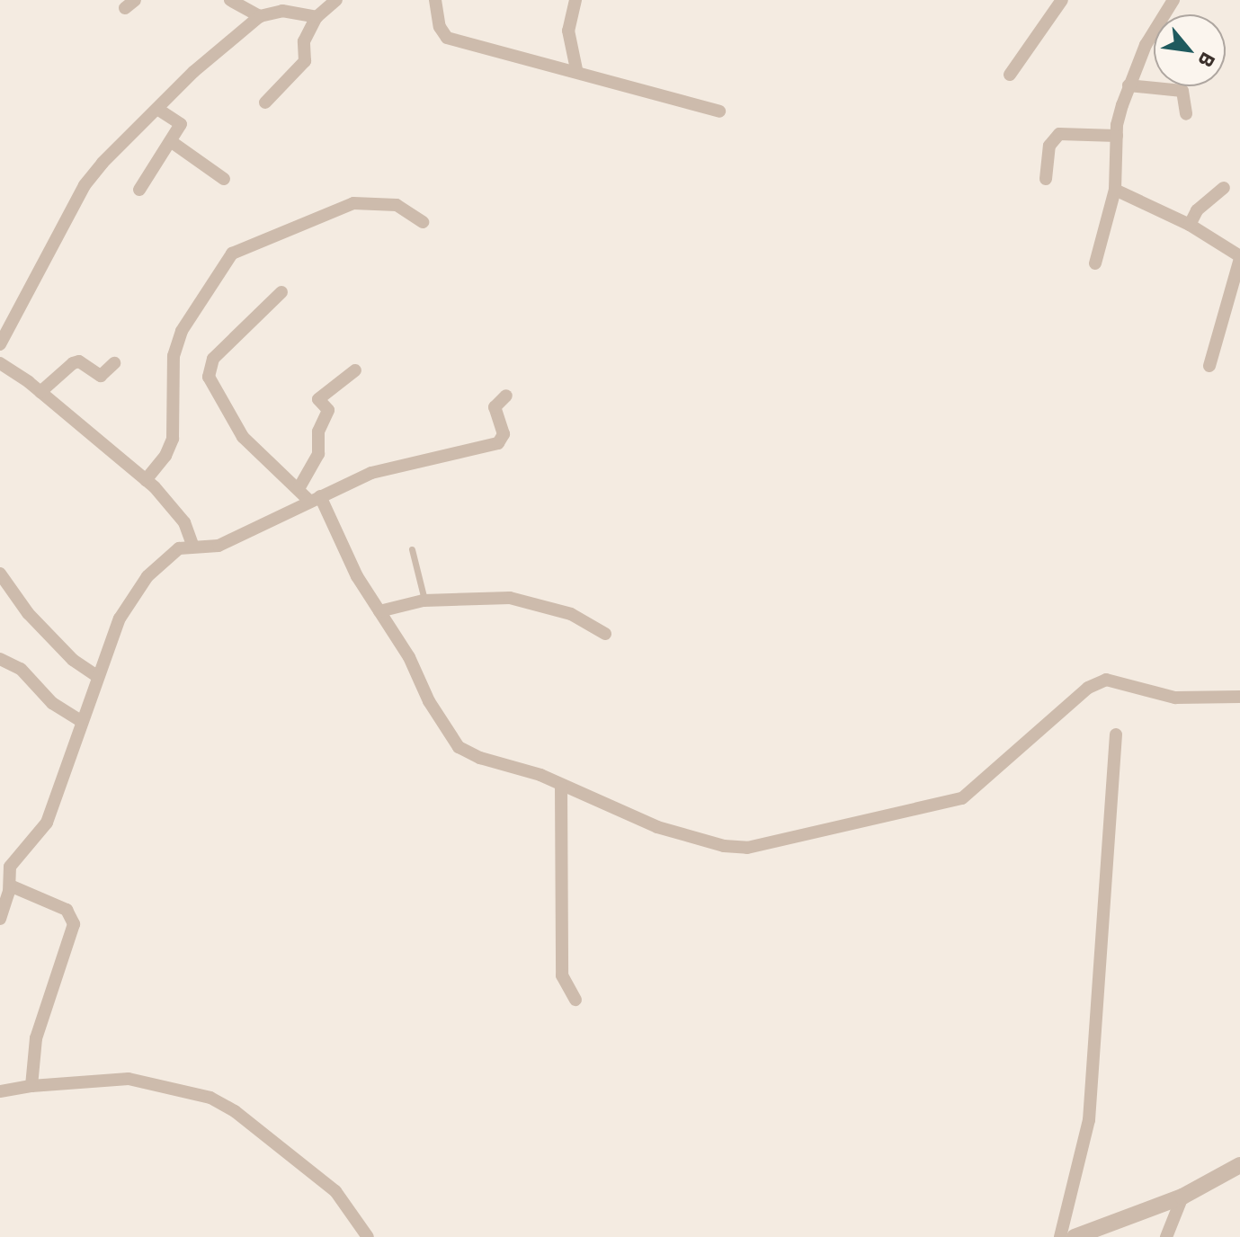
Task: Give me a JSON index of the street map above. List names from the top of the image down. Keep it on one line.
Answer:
{"north":"bottom right"}
